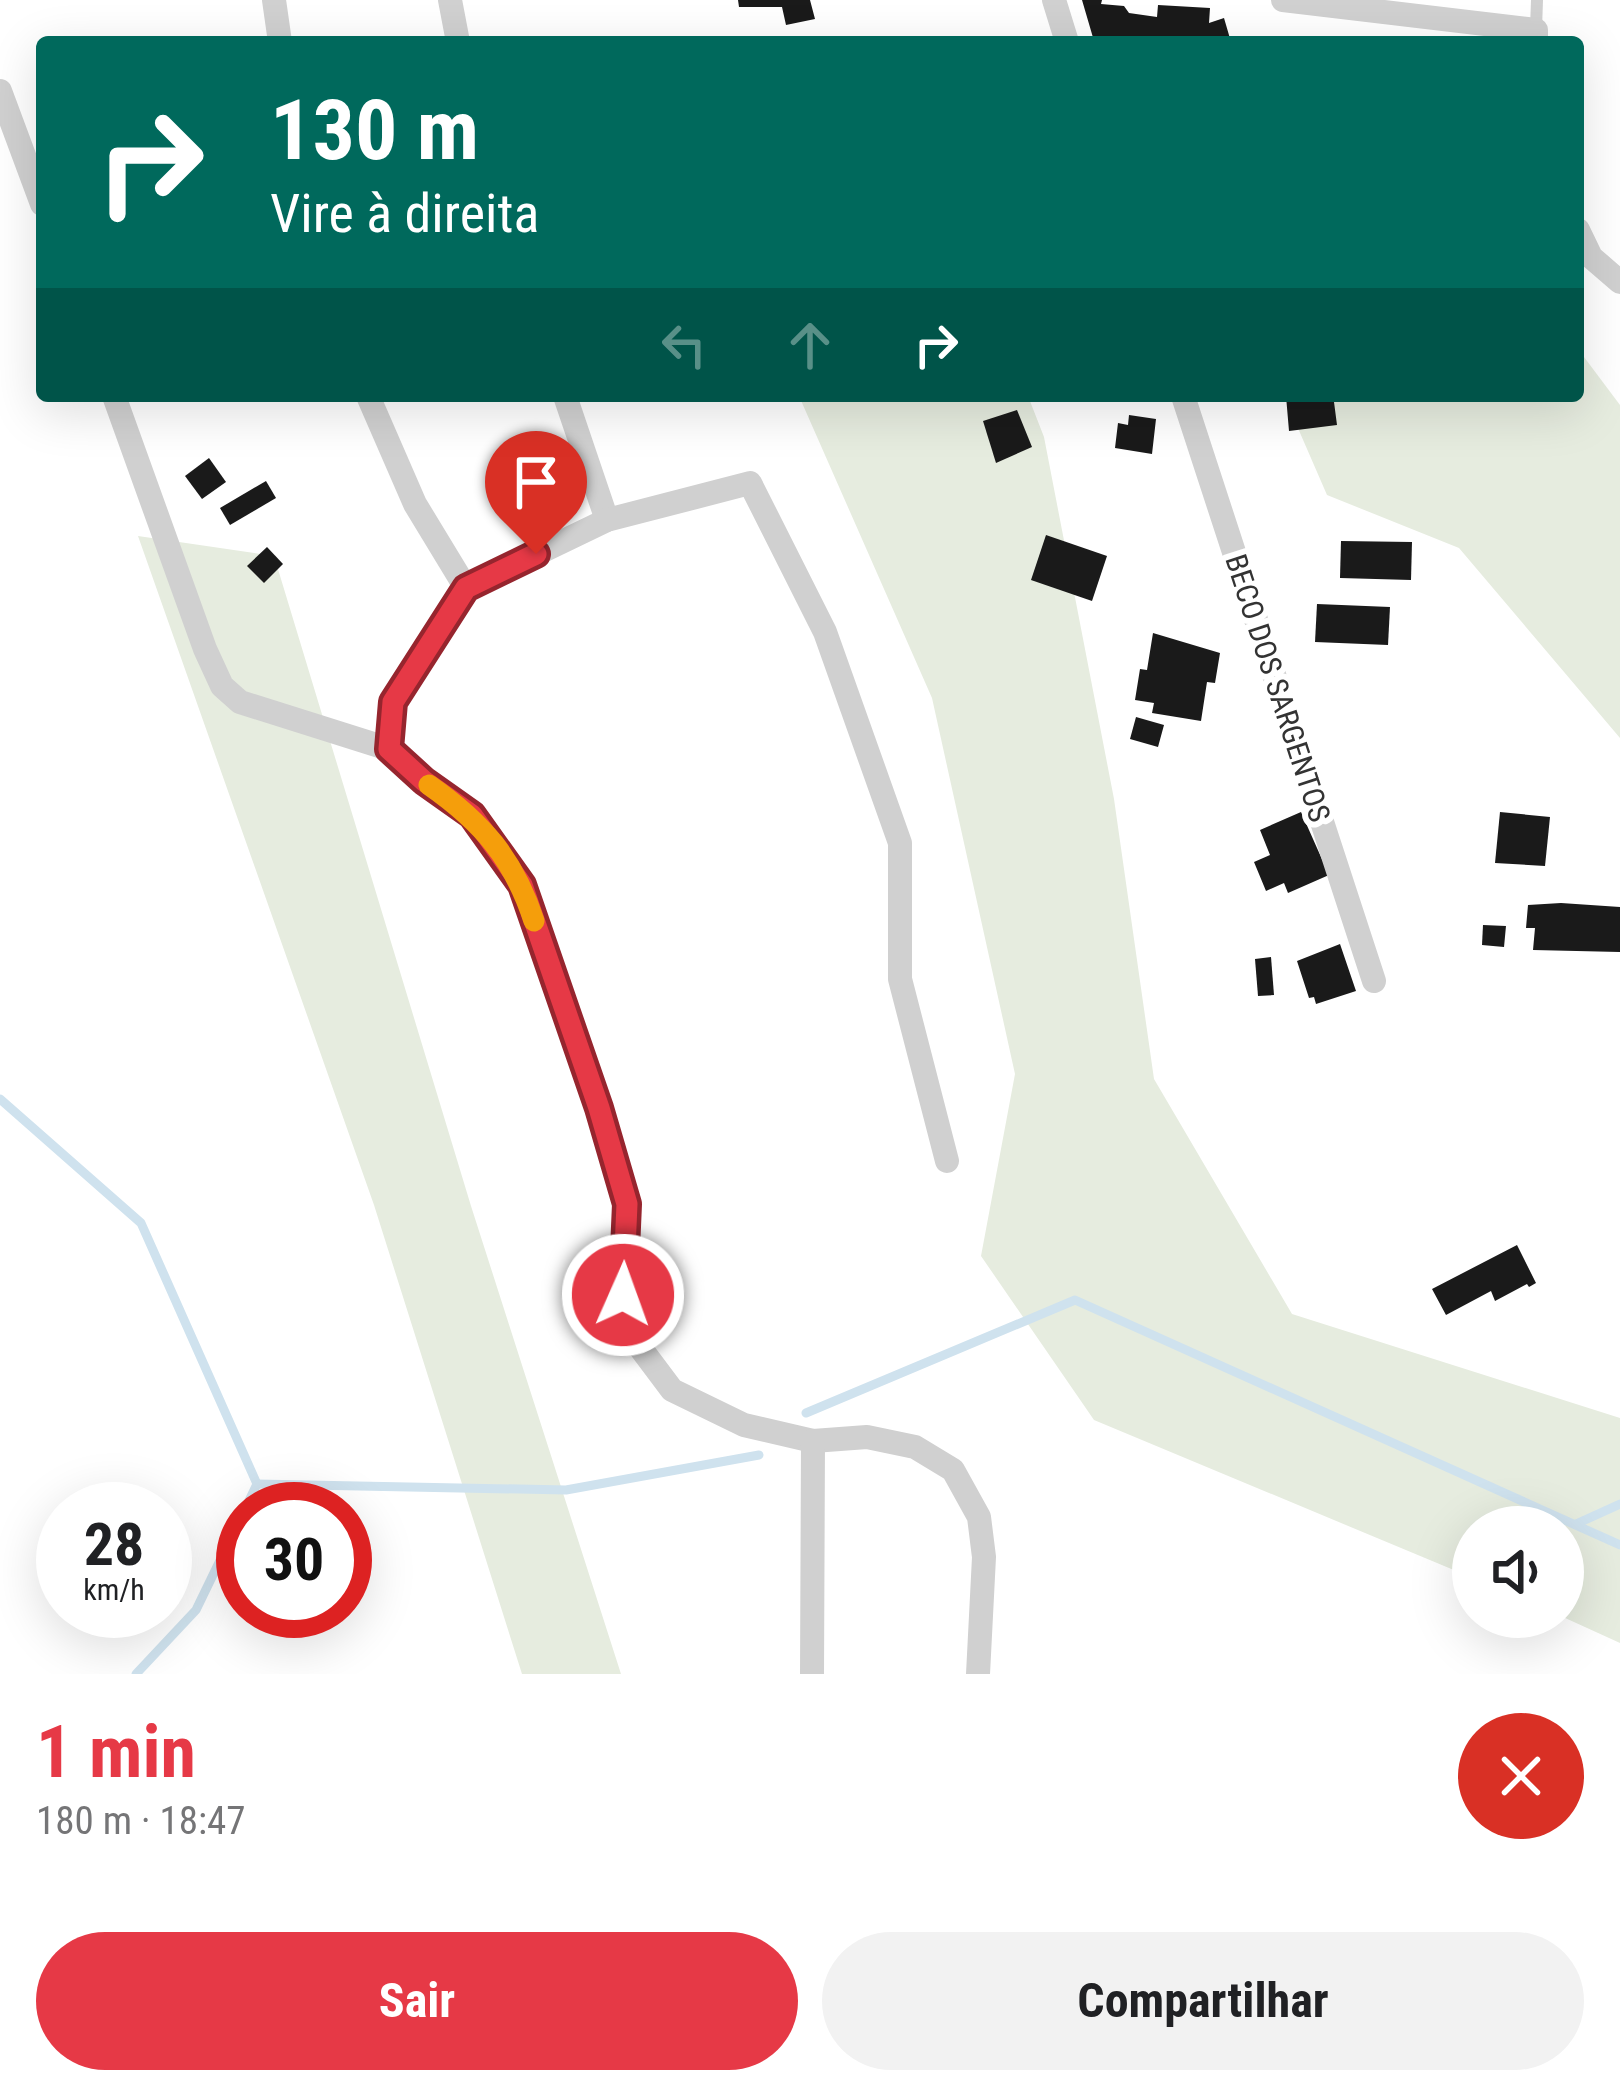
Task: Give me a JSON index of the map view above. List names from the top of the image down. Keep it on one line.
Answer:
{"streets":{"street":["BECO DOS SARGENTOS"]},"page":{"turn":["130 m","Vire à direita"],"speed":"28 km/h","limit":"30","heading":["1 min","180 m · 18:47"],"buttons":["Sair","Compartilhar"]}}
